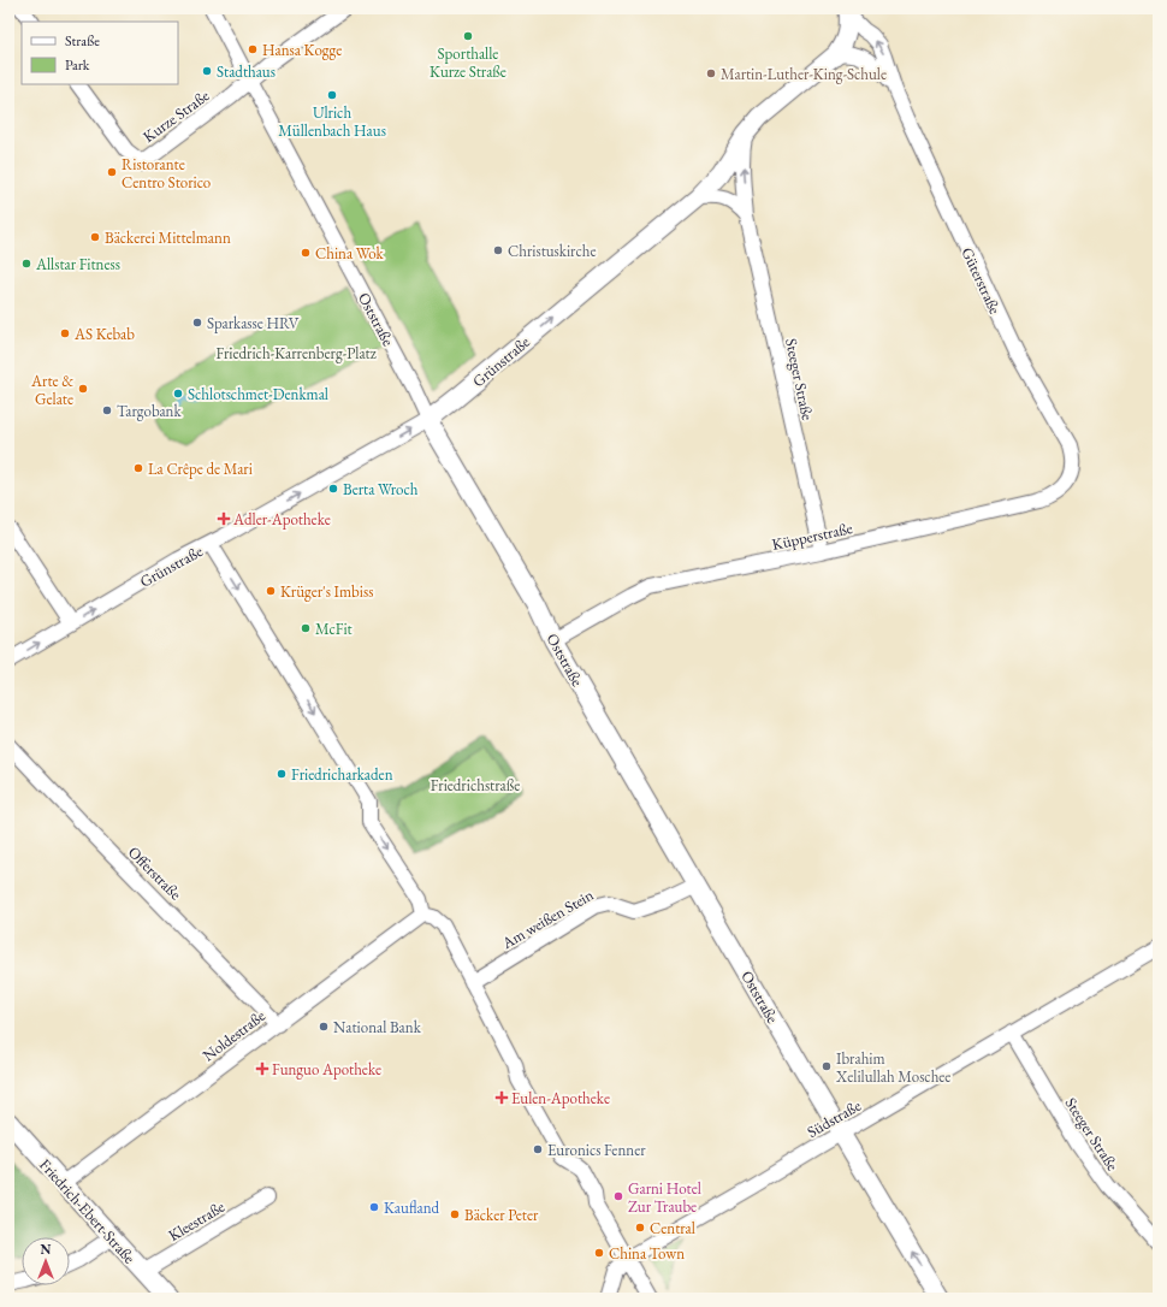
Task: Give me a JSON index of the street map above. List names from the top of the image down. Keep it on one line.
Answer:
{"streets":{"main road":["Oststraße","Grünstraße","Friedrich-Ebert-Straße"],"street":["Kurze Straße","Güterstraße","Steeger Straße","Küpperstraße","Offerstraße","Am weißen Stein","Noldestraße","Südstraße","Kleestraße"]},"crossings":[["Kurze Straße","Oststraße"],["Güterstraße","Grünstraße"],["Güterstraße","Küpperstraße"],["Oststraße","Grünstraße"],["Oststraße","Küpperstraße"],["Oststraße","Am weißen Stein"],["Oststraße","Südstraße"],["Grünstraße","Steeger Straße"],["Steeger Straße","Küpperstraße"],["Steeger Straße","Südstraße"],["Offerstraße","Noldestraße"],["Noldestraße","Friedrich-Ebert-Straße"],["Friedrich-Ebert-Straße","Kleestraße"]],"one_way":["Grünstraße"],"parks":["Friedrich-Karrenberg-Platz","Friedrichstraße"],"places":{"other":["Sporthalle Kurze Straße","Hansa Kogge","Stadthaus","Martin-Luther-King-Schule","Ulrich Müllenbach Haus","Ristorante Centro Storico","Bäckerei Mittelmann","Christuskirche","China Wok","Allstar Fitness","Sparkasse HRV","AS Kebab","Arte & Gelate","Schlotschmet-Denkmal","Targobank","La Crêpe de Mari","Berta Wroch","Krüger's Imbiss","McFit","Friedricharkaden","National Bank","Ibrahim Xelilullah Moschee","Euronics Fenner","Garni Hotel Zur Traube","Kaufland","Bäcker Peter","Central","China Town"],"health":["Adler-Apotheke","Funguo Apotheke","Eulen-Apotheke"]},"legend":["Straße","Park"],"north":"top"}
